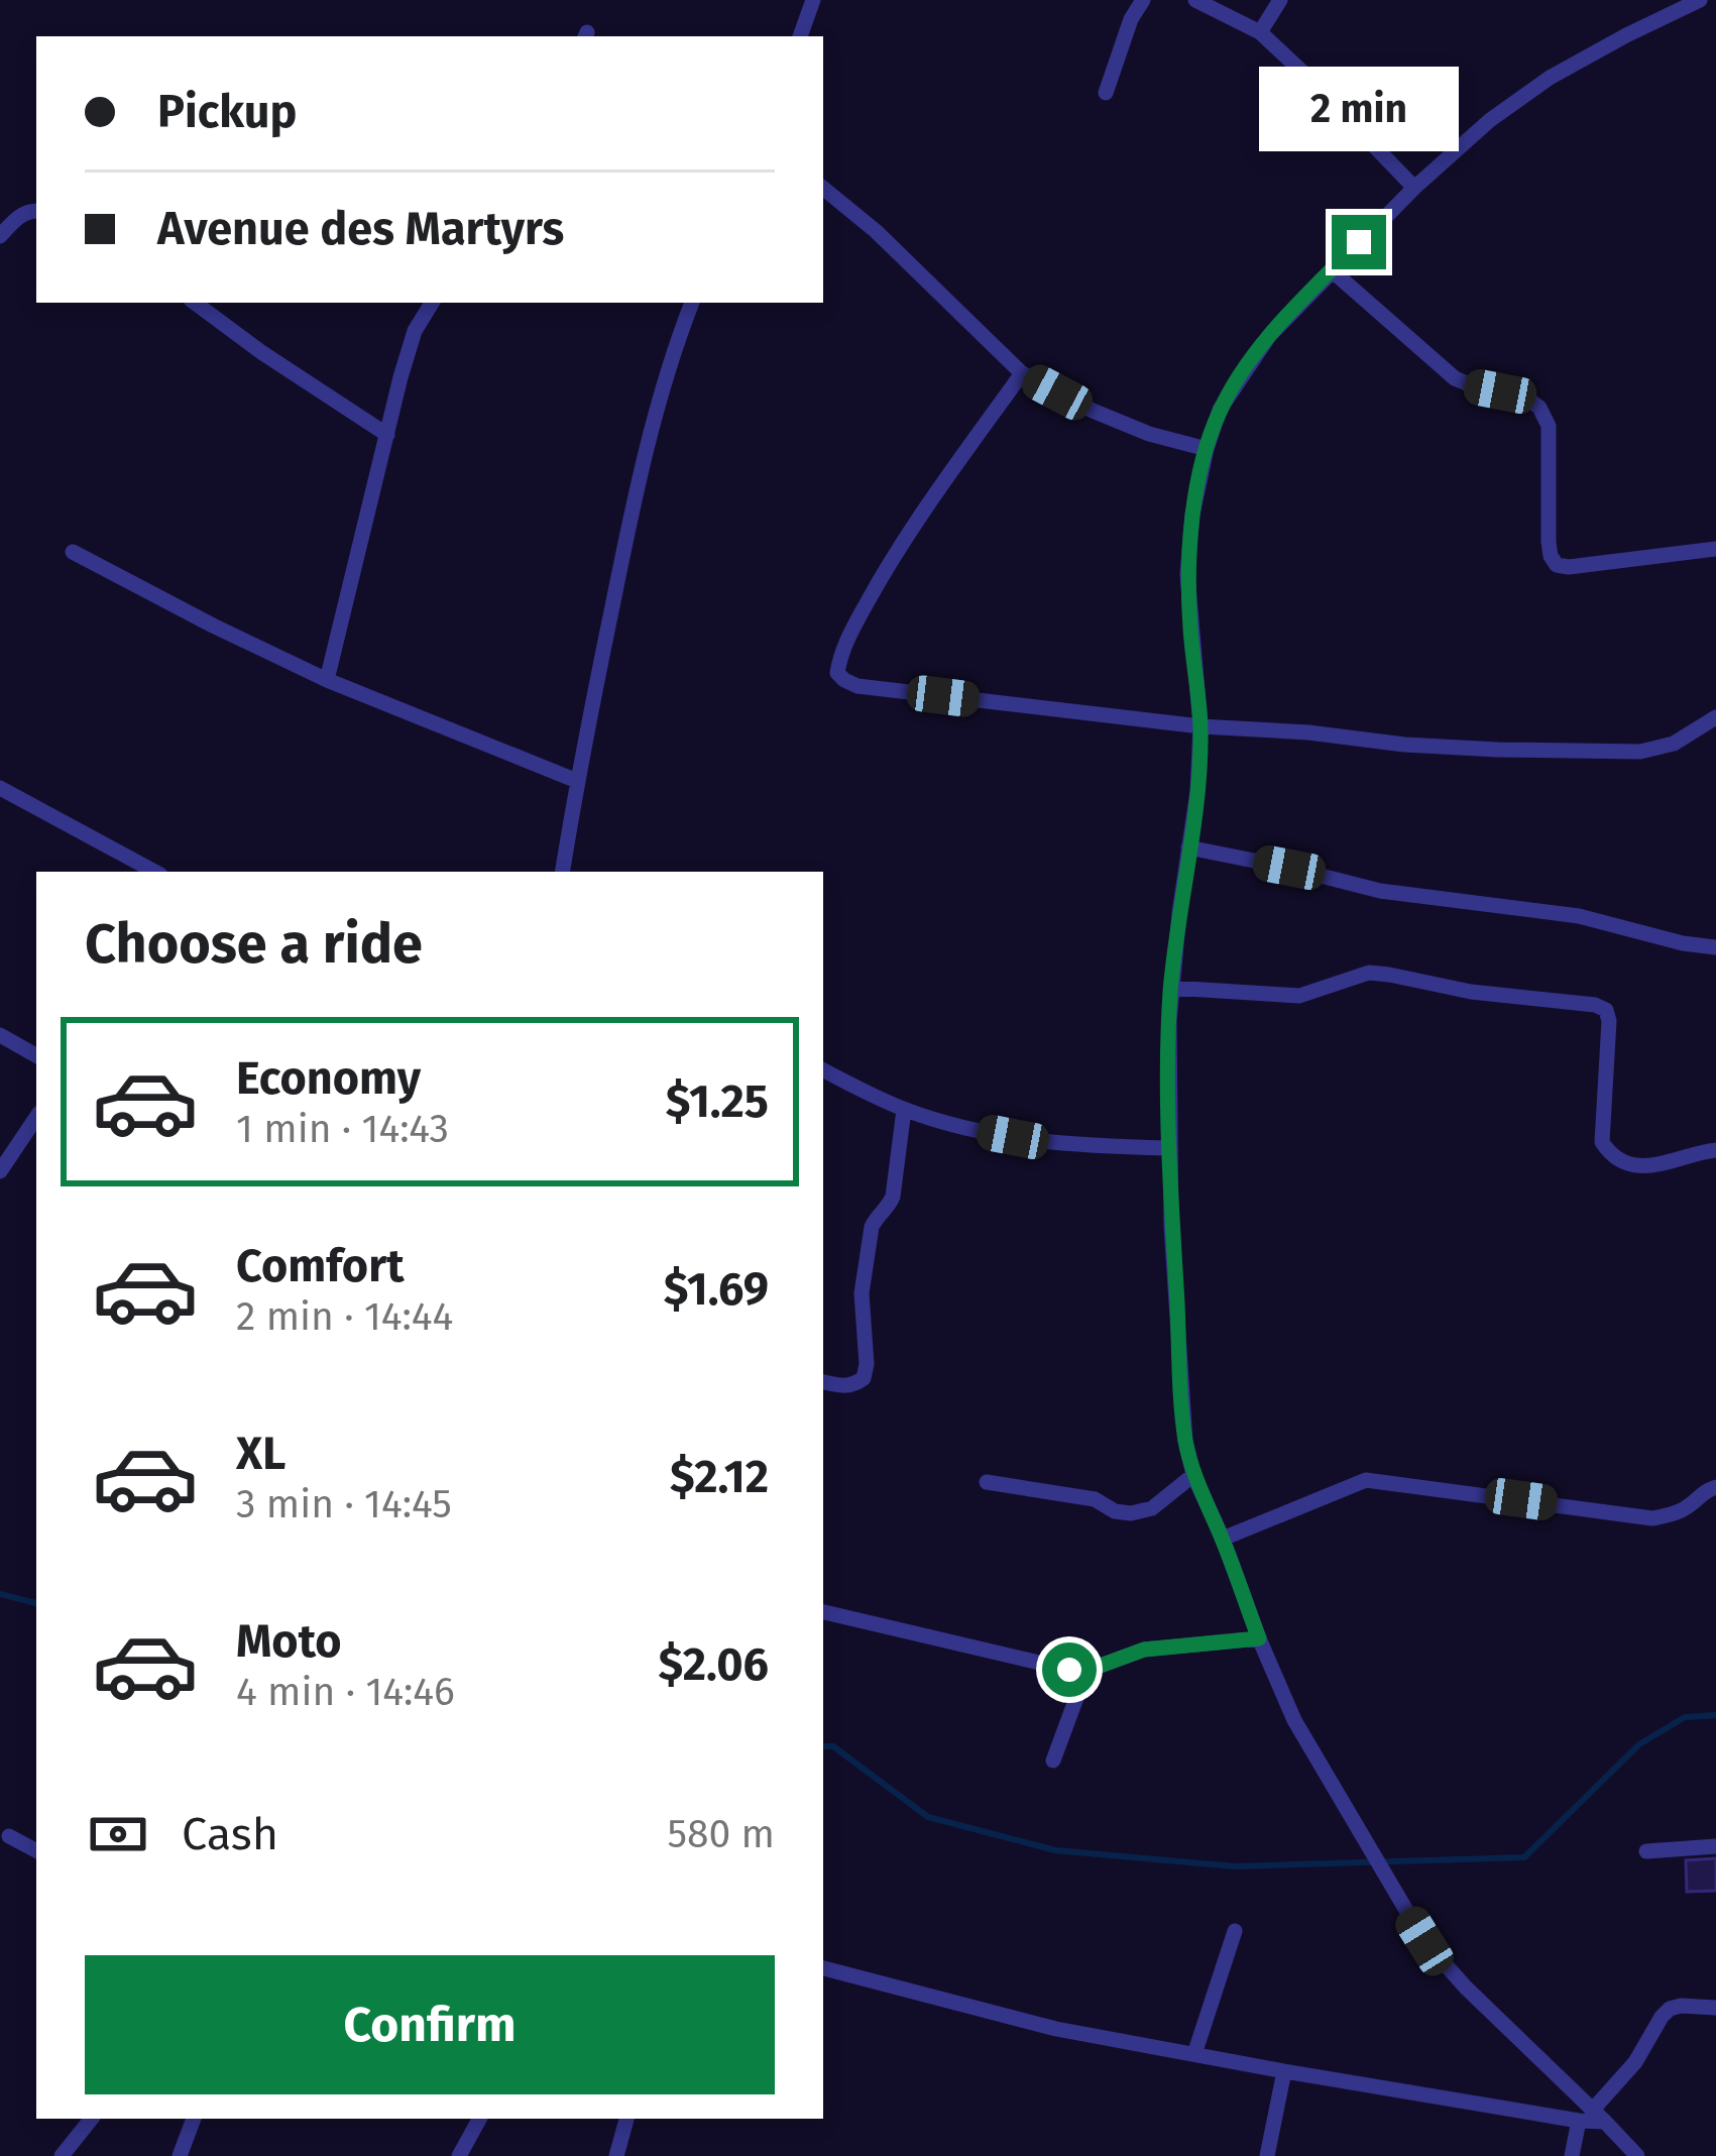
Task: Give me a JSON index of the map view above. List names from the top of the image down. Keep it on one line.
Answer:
{"page":{"banner":["Pickup","Avenue des Martyrs"],"bubble":"2 min","heading":"Choose a ride","list":[{"name":"Economy","note":"1 min · 14:43","value":"$1.25"},{"name":"Comfort","note":"2 min · 14:44","value":"$1.69"},{"name":"XL","note":"3 min · 14:45","value":"$2.12"},{"name":"Moto","note":"4 min · 14:46","value":"$2.06"}],"pay":["Cash","580 m"],"buttons":"Confirm"}}
